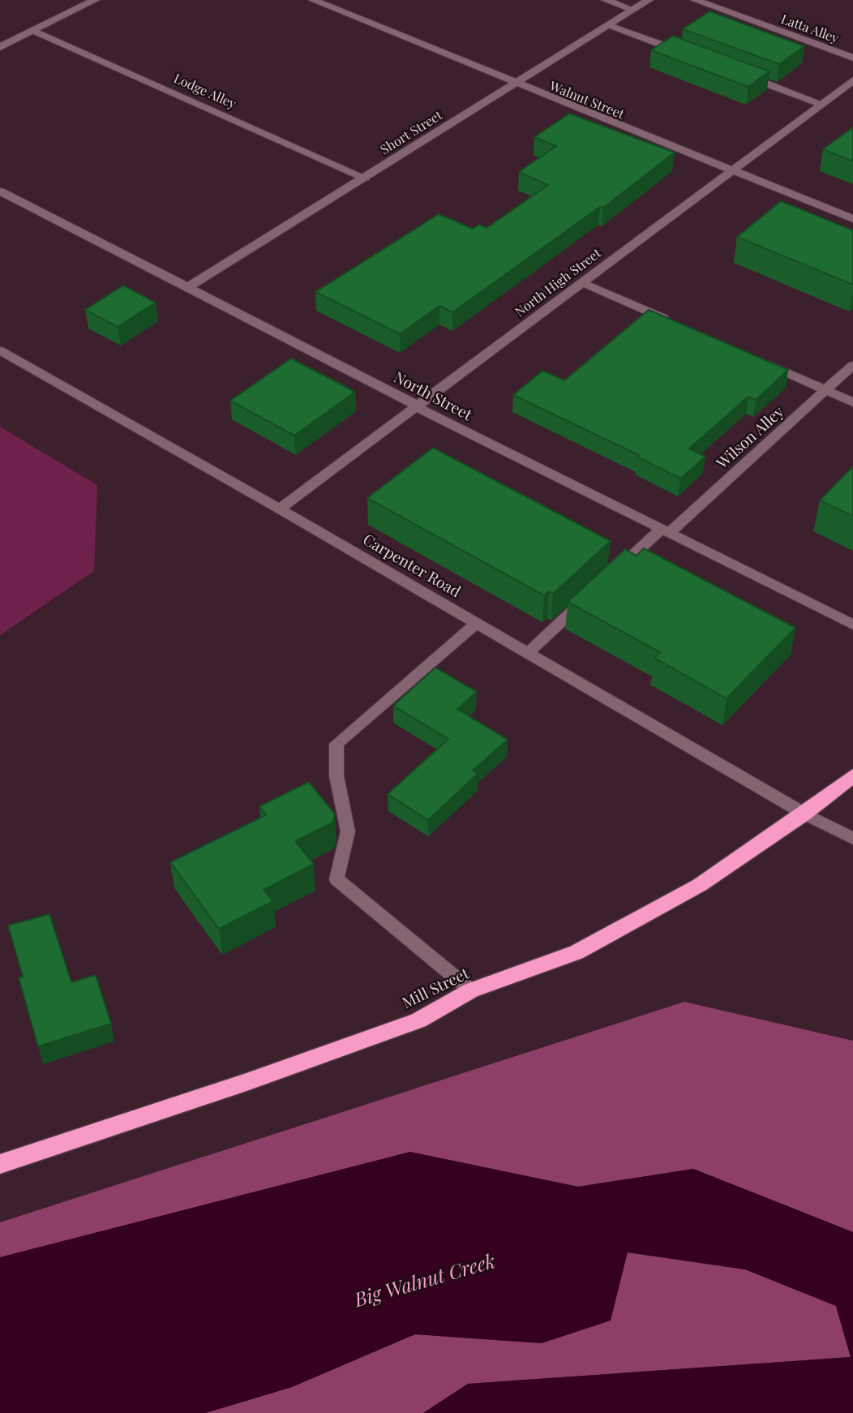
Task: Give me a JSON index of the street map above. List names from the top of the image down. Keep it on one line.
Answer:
{"streets":{"highway":["Mill Street"],"street":["Latta Alley","Lodge Alley","Walnut Street","Short Street","North High Street","North Street","Wilson Alley","Carpenter Road"]},"crossings":[["Lodge Alley","Short Street"],["Walnut Street","Short Street"],["Walnut Street","North High Street"],["Short Street","North Street"],["North High Street","North Street"],["North High Street","Carpenter Road"],["North Street","Wilson Alley"],["Carpenter Road","Mill Street"]],"water":["Big Walnut Creek"]}
